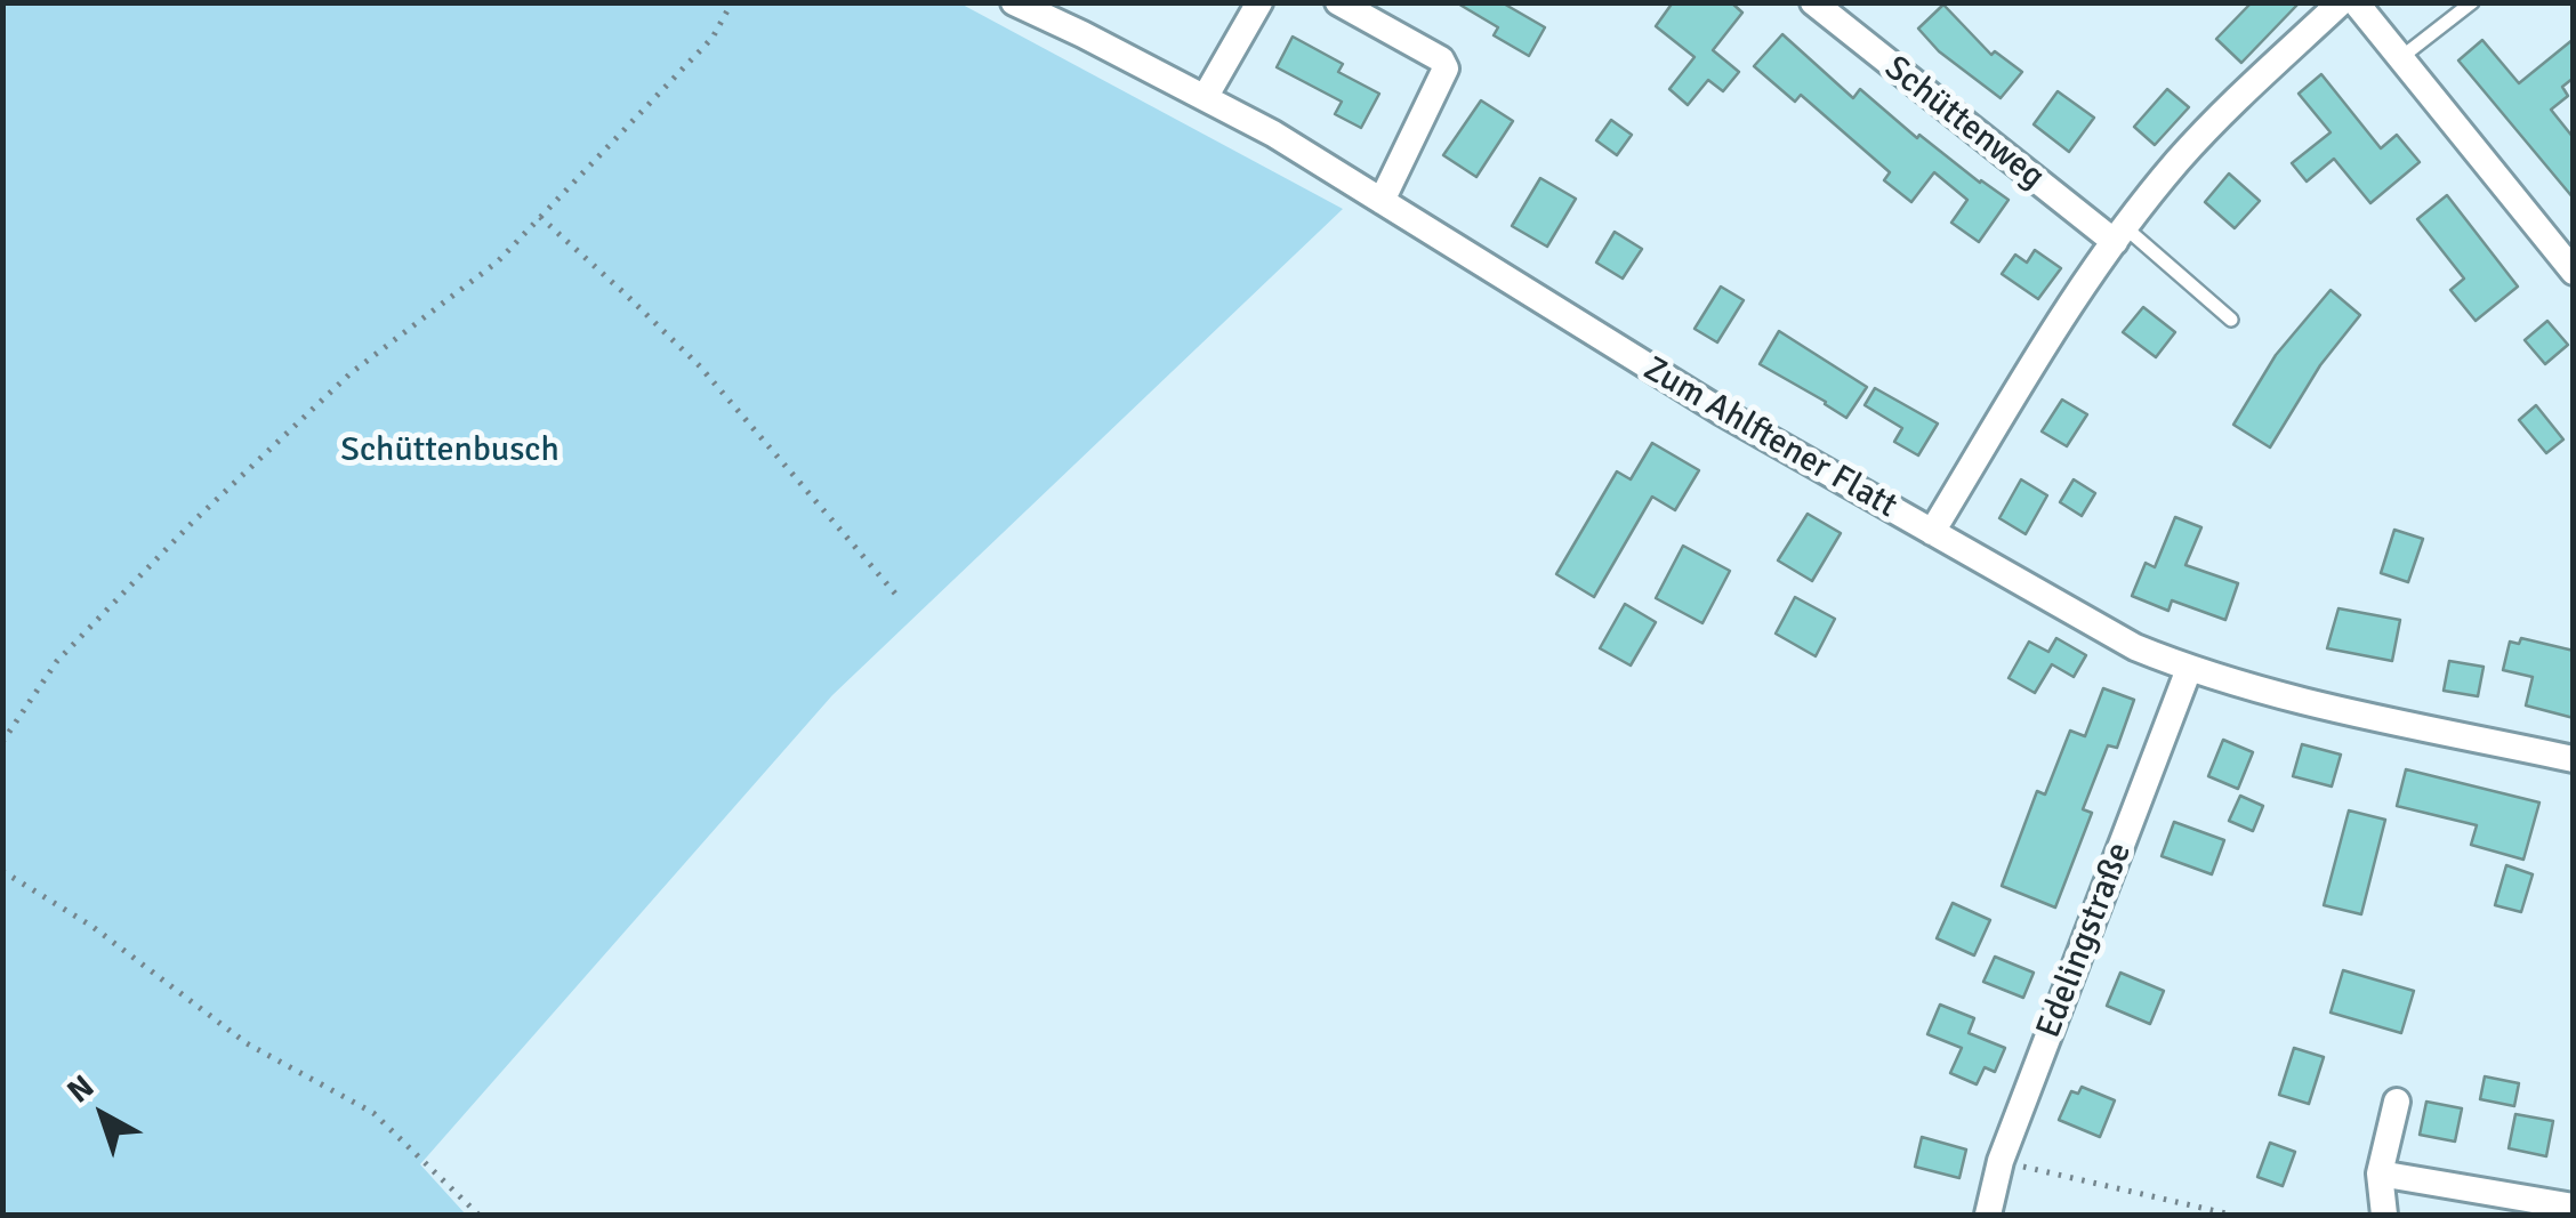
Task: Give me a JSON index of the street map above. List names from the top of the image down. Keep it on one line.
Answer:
{"streets":{"street":["Schüttenweg","Zum Ahlftener Flatt","Edelingstraße"]},"crossings":[["Zum Ahlftener Flatt","Edelingstraße"]],"parks":["Schüttenbusch"],"north":"top left"}
